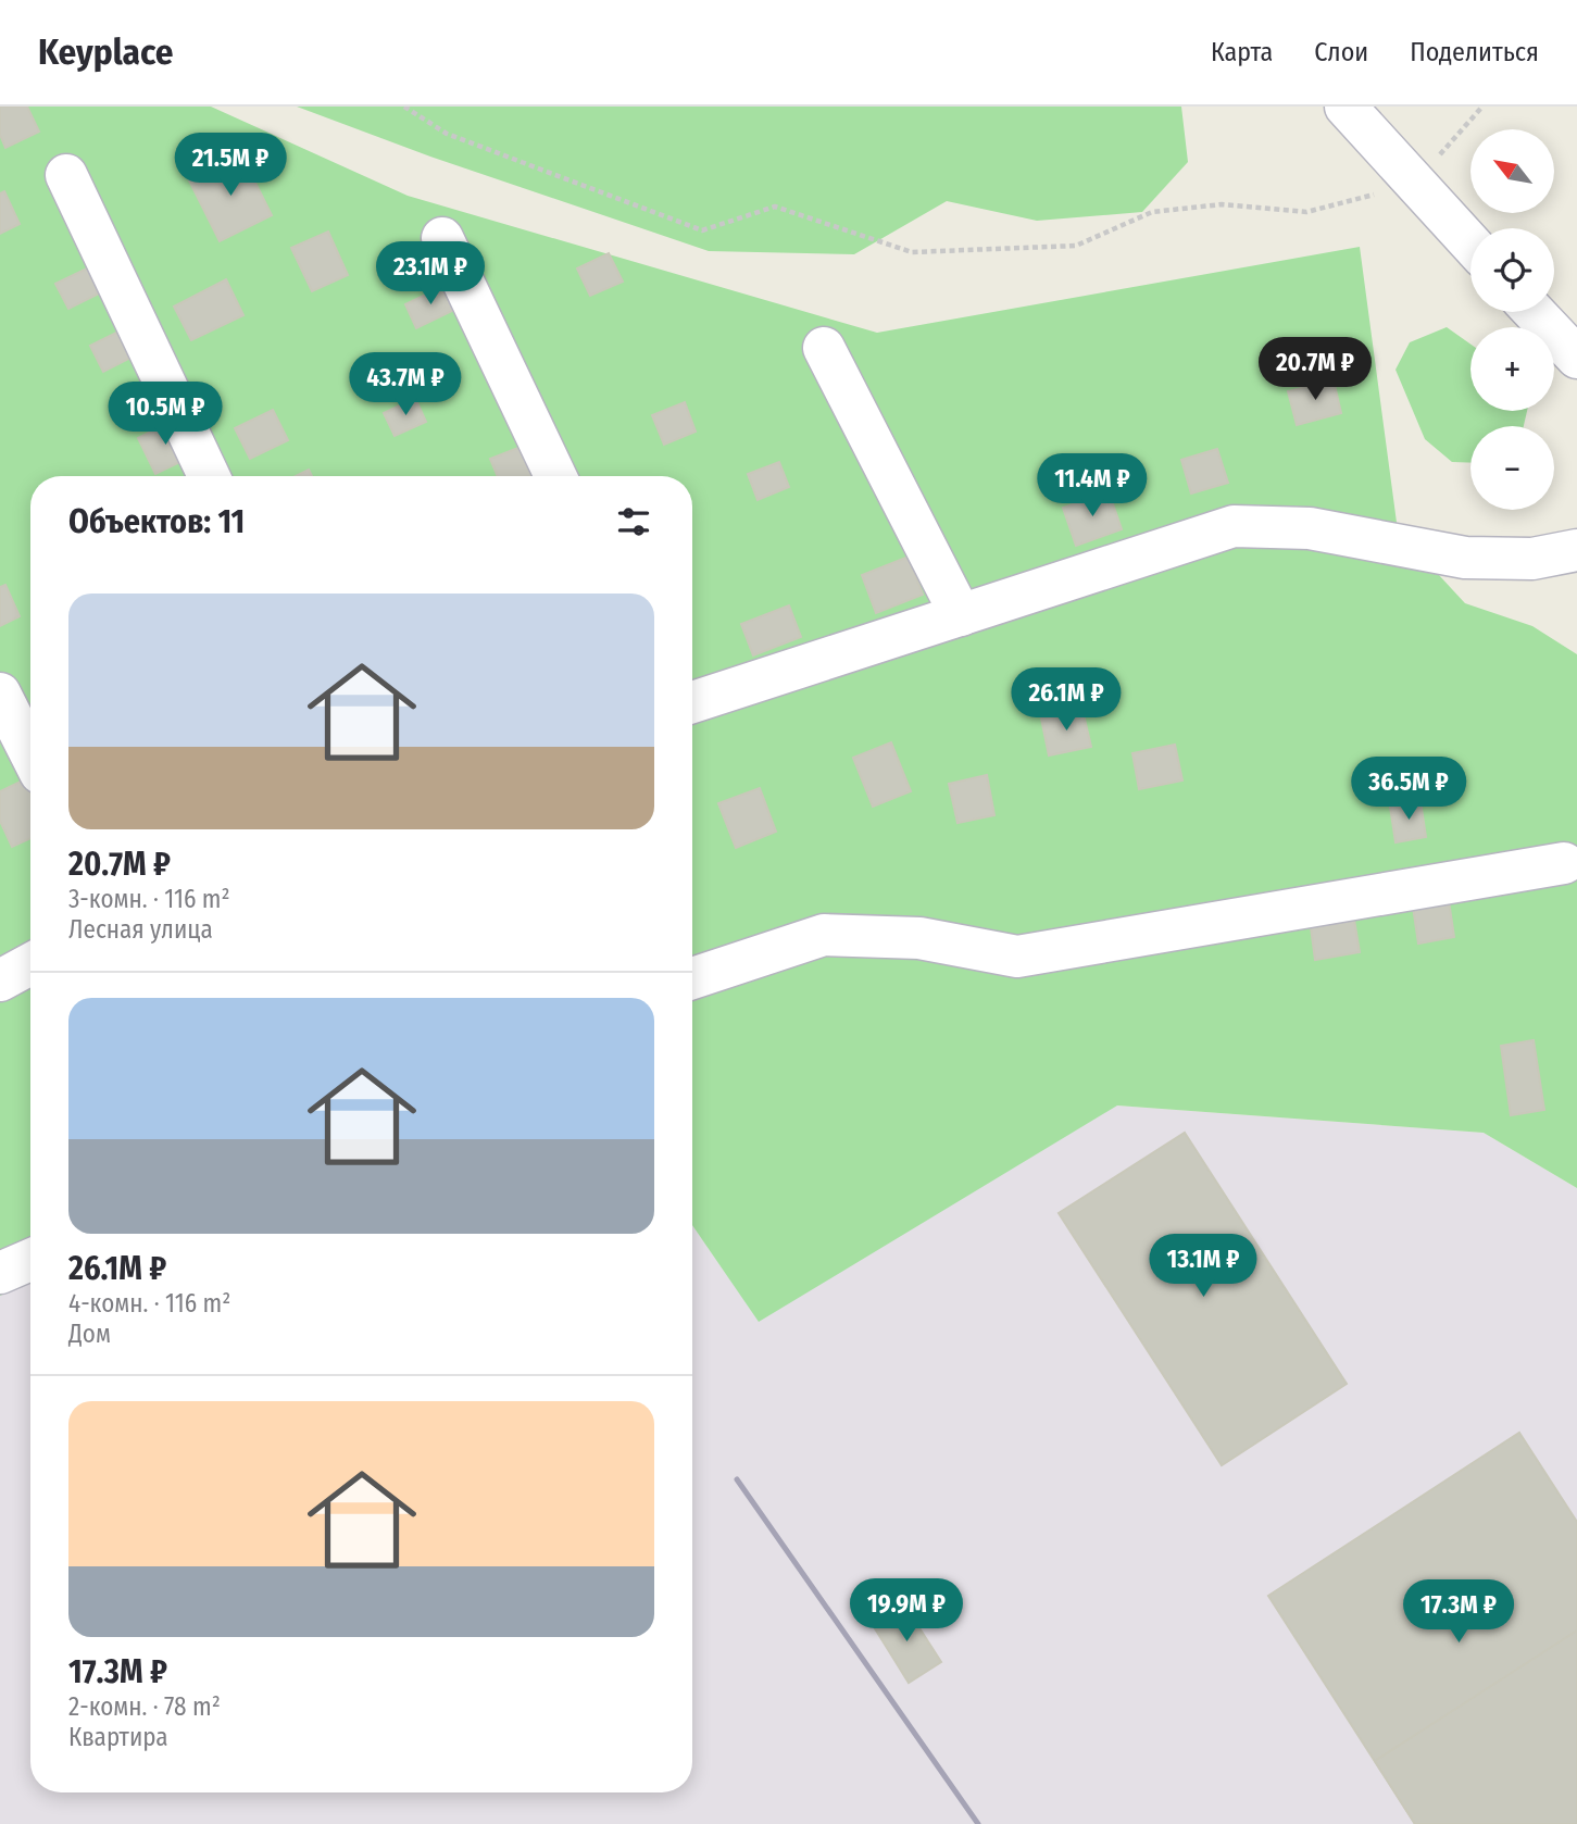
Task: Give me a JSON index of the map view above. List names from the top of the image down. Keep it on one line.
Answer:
{"north":"top left","page":{"header":"Keyplace","nav":["Карта","Слои","Поделиться"],"map_buttons":["+","−"],"price":["21.5M ₽","23.1M ₽","20.7M ₽","43.7M ₽","10.5M ₽","11.4M ₽","26.1M ₽","36.5M ₽","13.1M ₽","19.9M ₽","17.3M ₽"],"heading":"Объектов: 11","list":[{"name":"20.7M ₽","note":"3-комн. · 116 m² · Лесная улица"},{"name":"26.1M ₽","note":"4-комн. · 116 m² · Дом"},{"name":"17.3M ₽","note":"2-комн. · 78 m² · Квартира"}]}}
